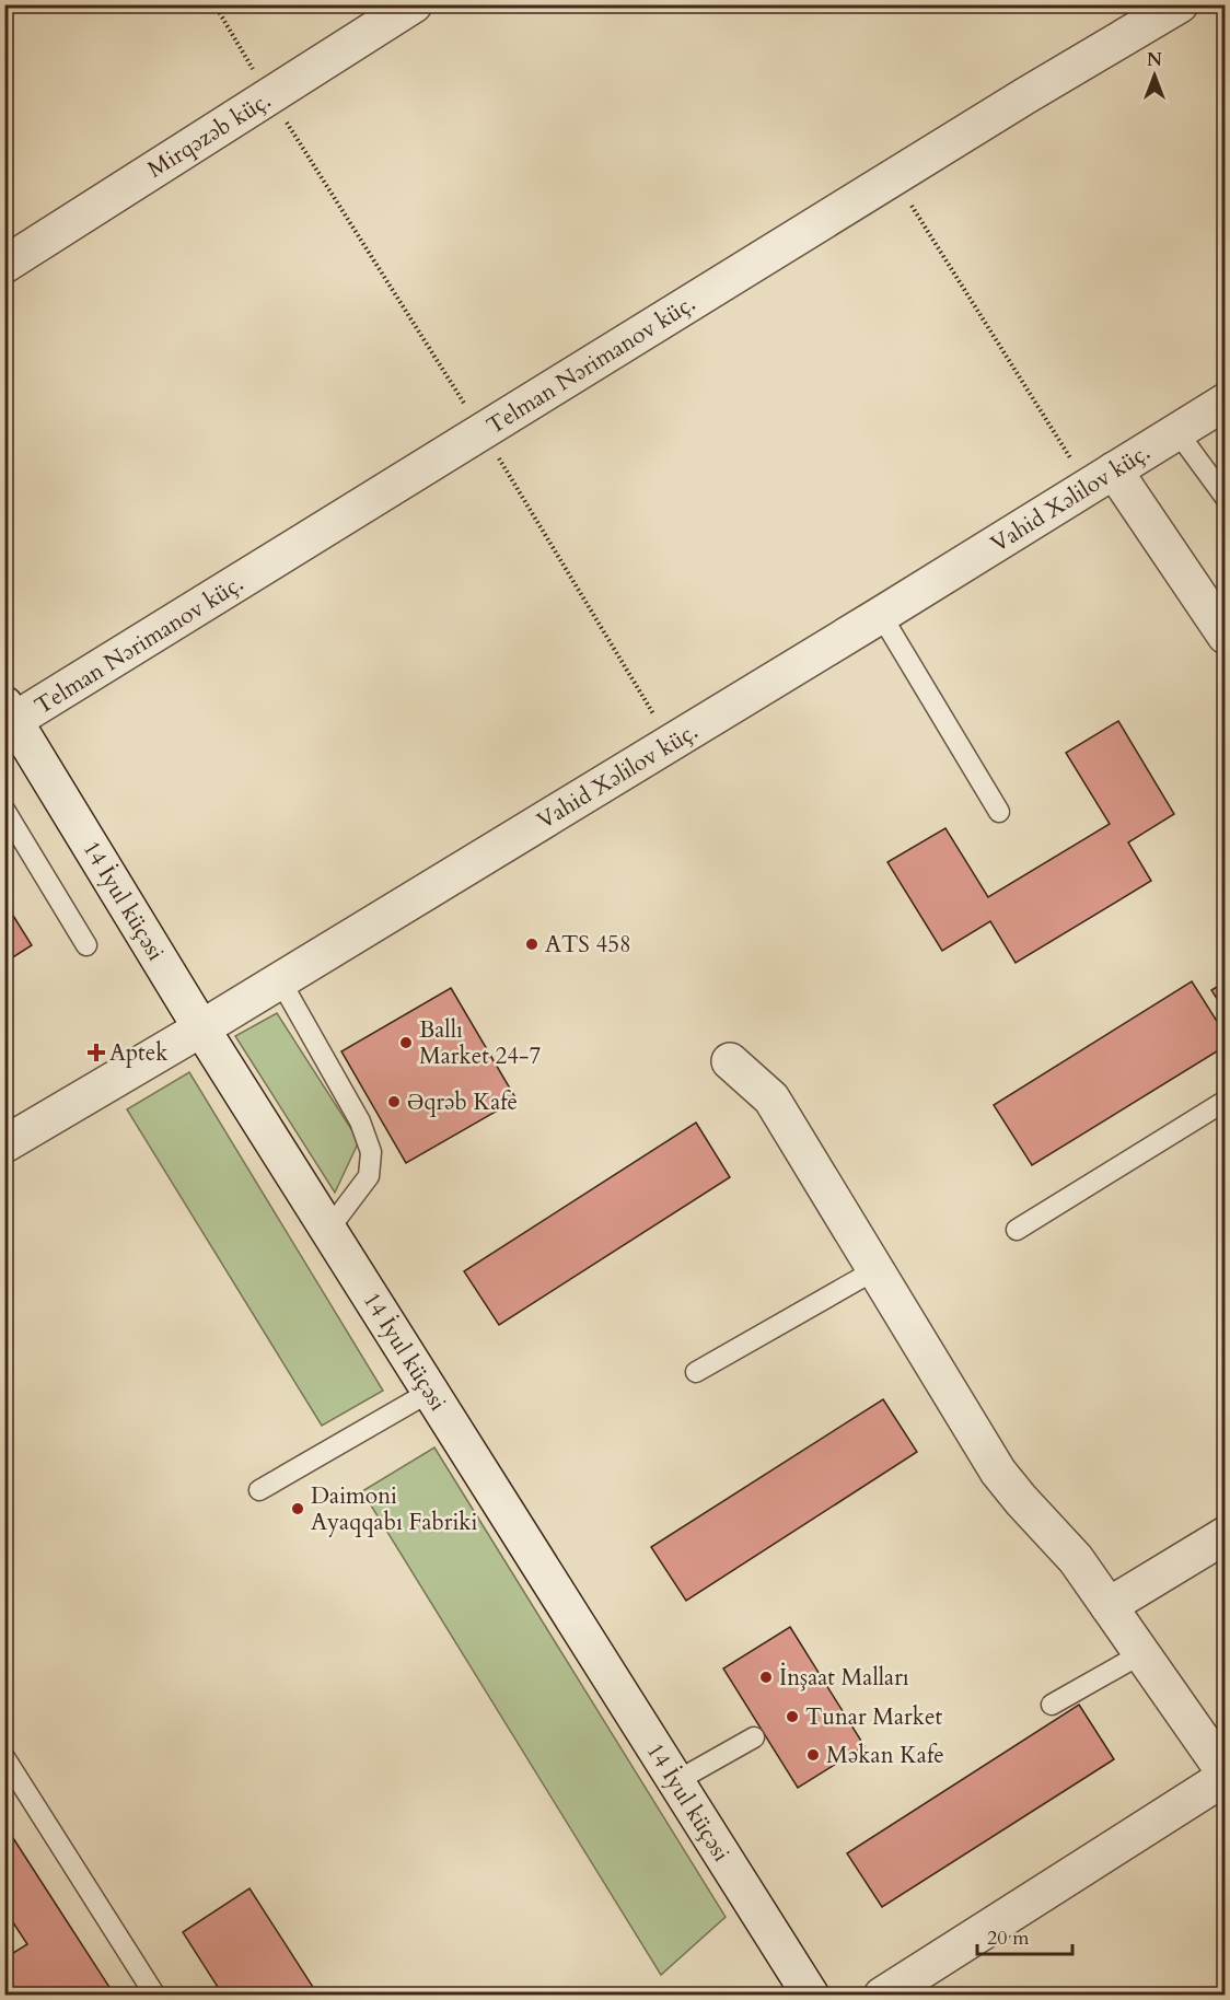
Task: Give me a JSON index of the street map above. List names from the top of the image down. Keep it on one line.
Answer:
{"streets":{"street":["Mirqəzəb küç.","Telman Nərimanov küç.","Vahid Xəlilov küç.","14 İyul küçəsi"]},"crossings":[["Telman Nərimanov küç.","14 İyul küçəsi"],["Vahid Xəlilov küç.","14 İyul küçəsi"]],"places":{"other":["ATS 458","Ballı Market 24-7","Əqrəb Kafe","Daimoni Ayaqqabı Fabriki","İnşaat Malları","Tunar Market","Məkan Kafe"],"health":["Aptek"]},"scale_bar":"20 m","north":"top"}
